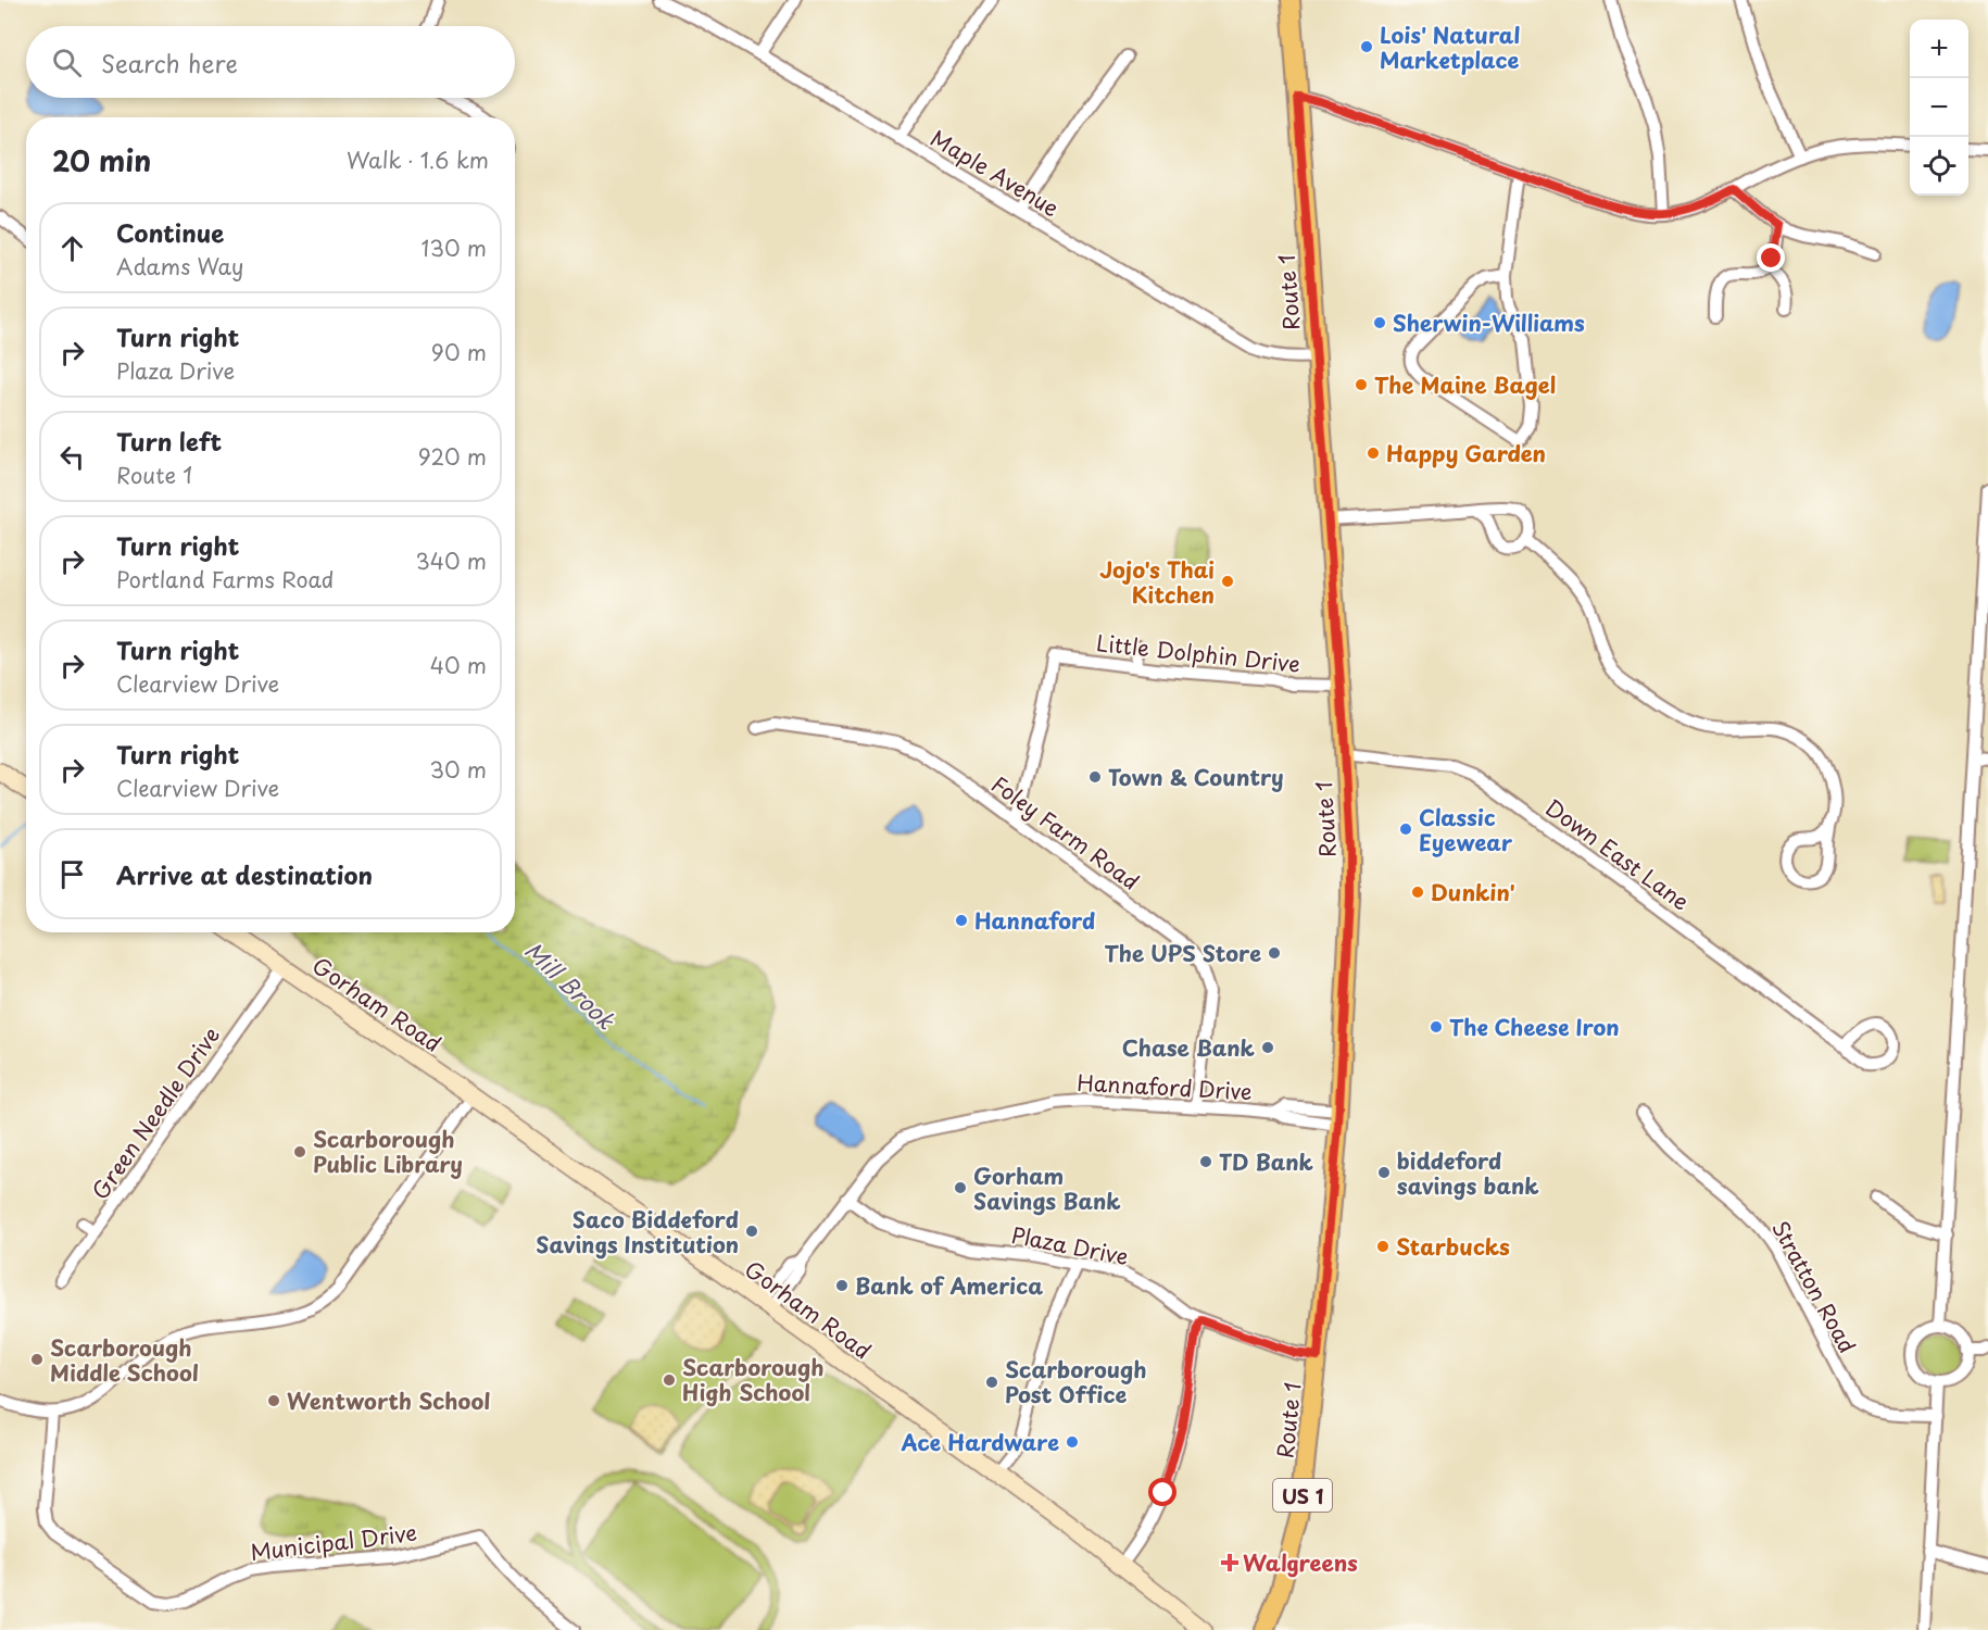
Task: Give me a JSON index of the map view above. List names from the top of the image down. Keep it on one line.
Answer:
{"streets":{"main road":["Route 1","Gorham Road","US 1"],"street":["Maple Avenue","Little Dolphin Drive","Foley Farm Road","Down East Lane","Hannaford Drive","Green Needle Drive","Plaza Drive","Stratton Road","Municipal Drive"]},"crossings":[["Maple Avenue","Route 1"],["Route 1","Little Dolphin Drive"],["Route 1","Down East Lane"],["Route 1","Hannaford Drive"],["Route 1","Plaza Drive"],["Little Dolphin Drive","Foley Farm Road"],["Foley Farm Road","Hannaford Drive"],["Gorham Road","Hannaford Drive"],["Gorham Road","Green Needle Drive"],["Hannaford Drive","Plaza Drive"]],"water":["Mill Brook"],"places":{"other":["Lois' Natural Marketplace","Sherwin-Williams","The Maine Bagel","Happy Garden","Jojo's Thai Kitchen","Town & Country","Classic Eyewear","Dunkin'","Hannaford","The UPS Store","The Cheese Iron","Chase Bank","Scarborough Public Library","TD Bank","biddeford savings bank","Gorham Savings Bank","Saco Biddeford Savings Institution","Starbucks","Bank of America","Scarborough Middle School","Scarborough High School","Scarborough Post Office","Wentworth School","Ace Hardware"],"health":["Walgreens"]},"page":{"map_buttons":["+","−"],"search":"Search here","heading":["20 min","Walk · 1.6 km"],"list":[["Continue","Adams Way","130 m"],["Turn right","Plaza Drive","90 m"],["Turn left","Route 1","920 m"],["Turn right","Portland Farms Road","340 m"],["Turn right","Clearview Drive","40 m"],["Turn right","Clearview Drive","30 m"],"Arrive at destination"]}}
